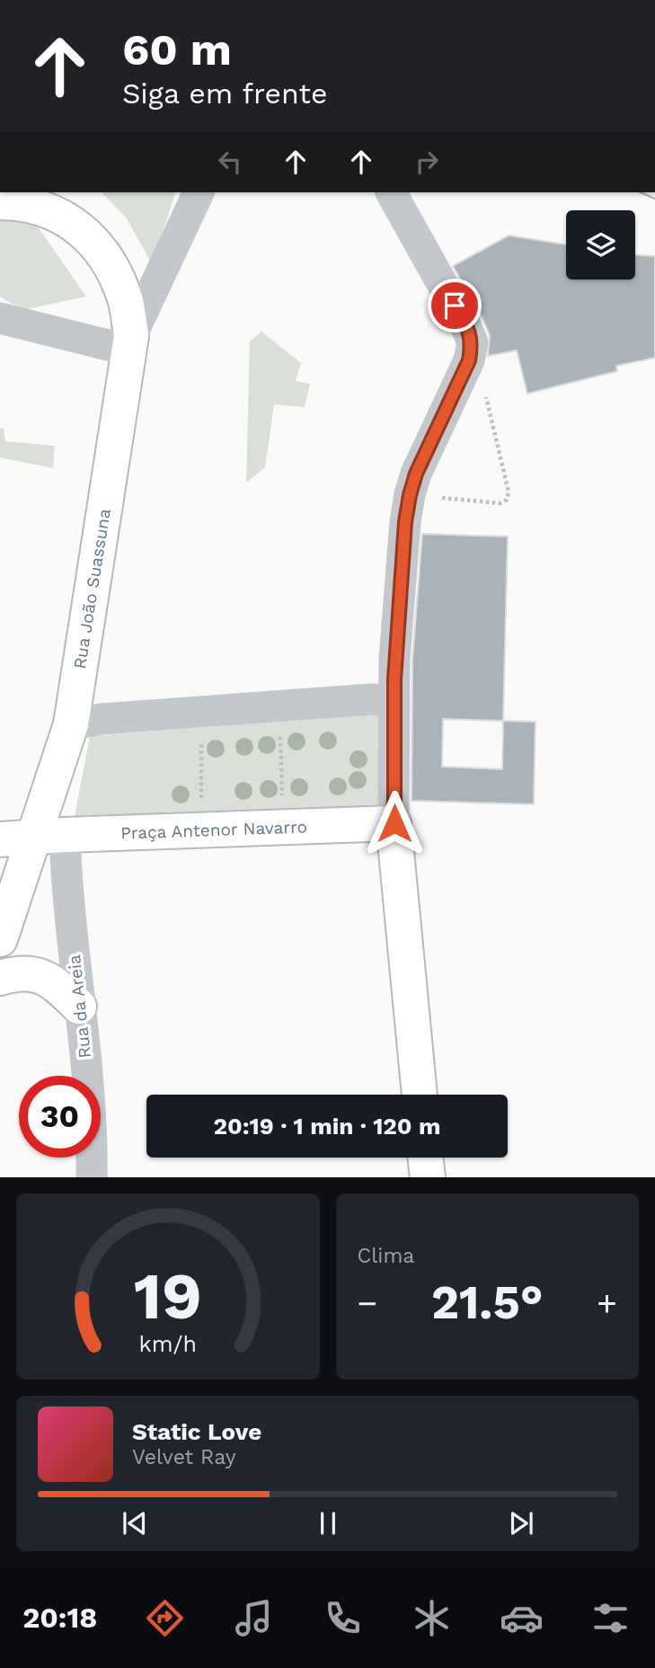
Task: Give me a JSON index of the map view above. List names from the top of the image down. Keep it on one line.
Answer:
{"streets":{"main road":["Rua João Suassuna","Praça Antenor Navarro"],"street":["Rua da Areia"]},"crossings":[["Rua João Suassuna","Praça Antenor Navarro"],["Rua João Suassuna","Rua da Areia"],["Praça Antenor Navarro","Rua da Areia"]],"page":{"turn":["60 m","Siga em frente"],"limit":"30","trip":"20:19 · 1 min · 120 m","tile":"Clima","heat":["−","21.5°","+"],"song":["Static Love","Velvet Ray"],"tabs":"20:18","gauge":["19","km/h"]}}
